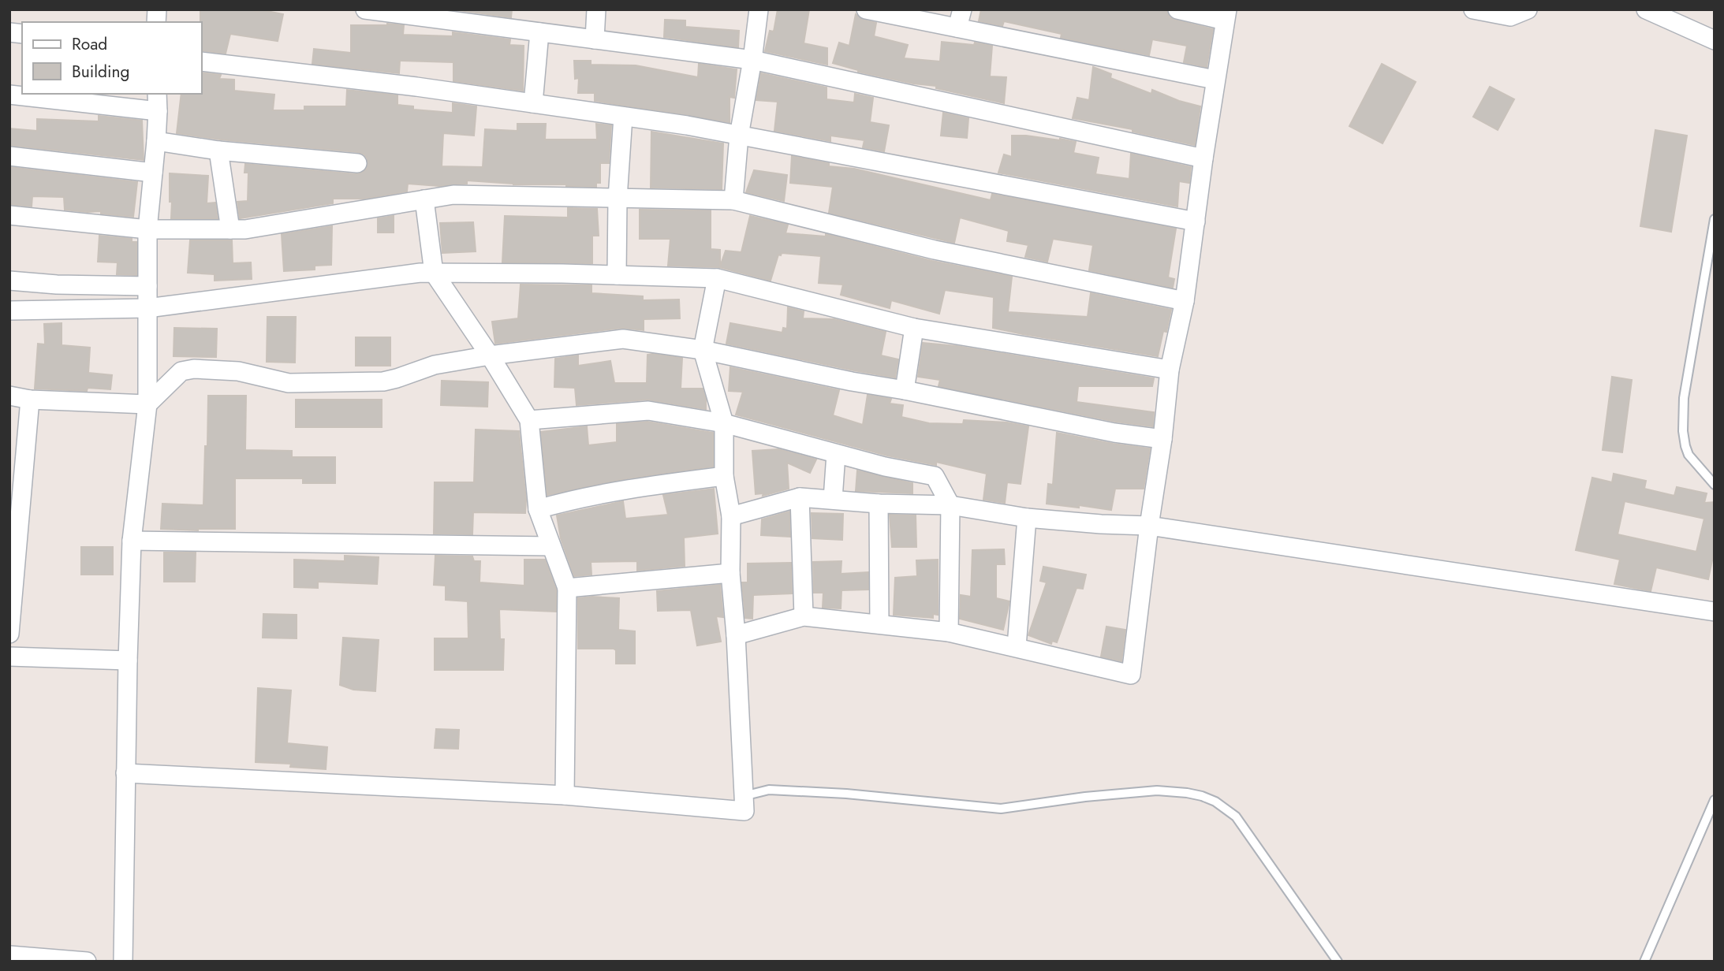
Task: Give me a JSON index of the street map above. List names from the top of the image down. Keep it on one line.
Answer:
{"legend":["Road","Building"]}
